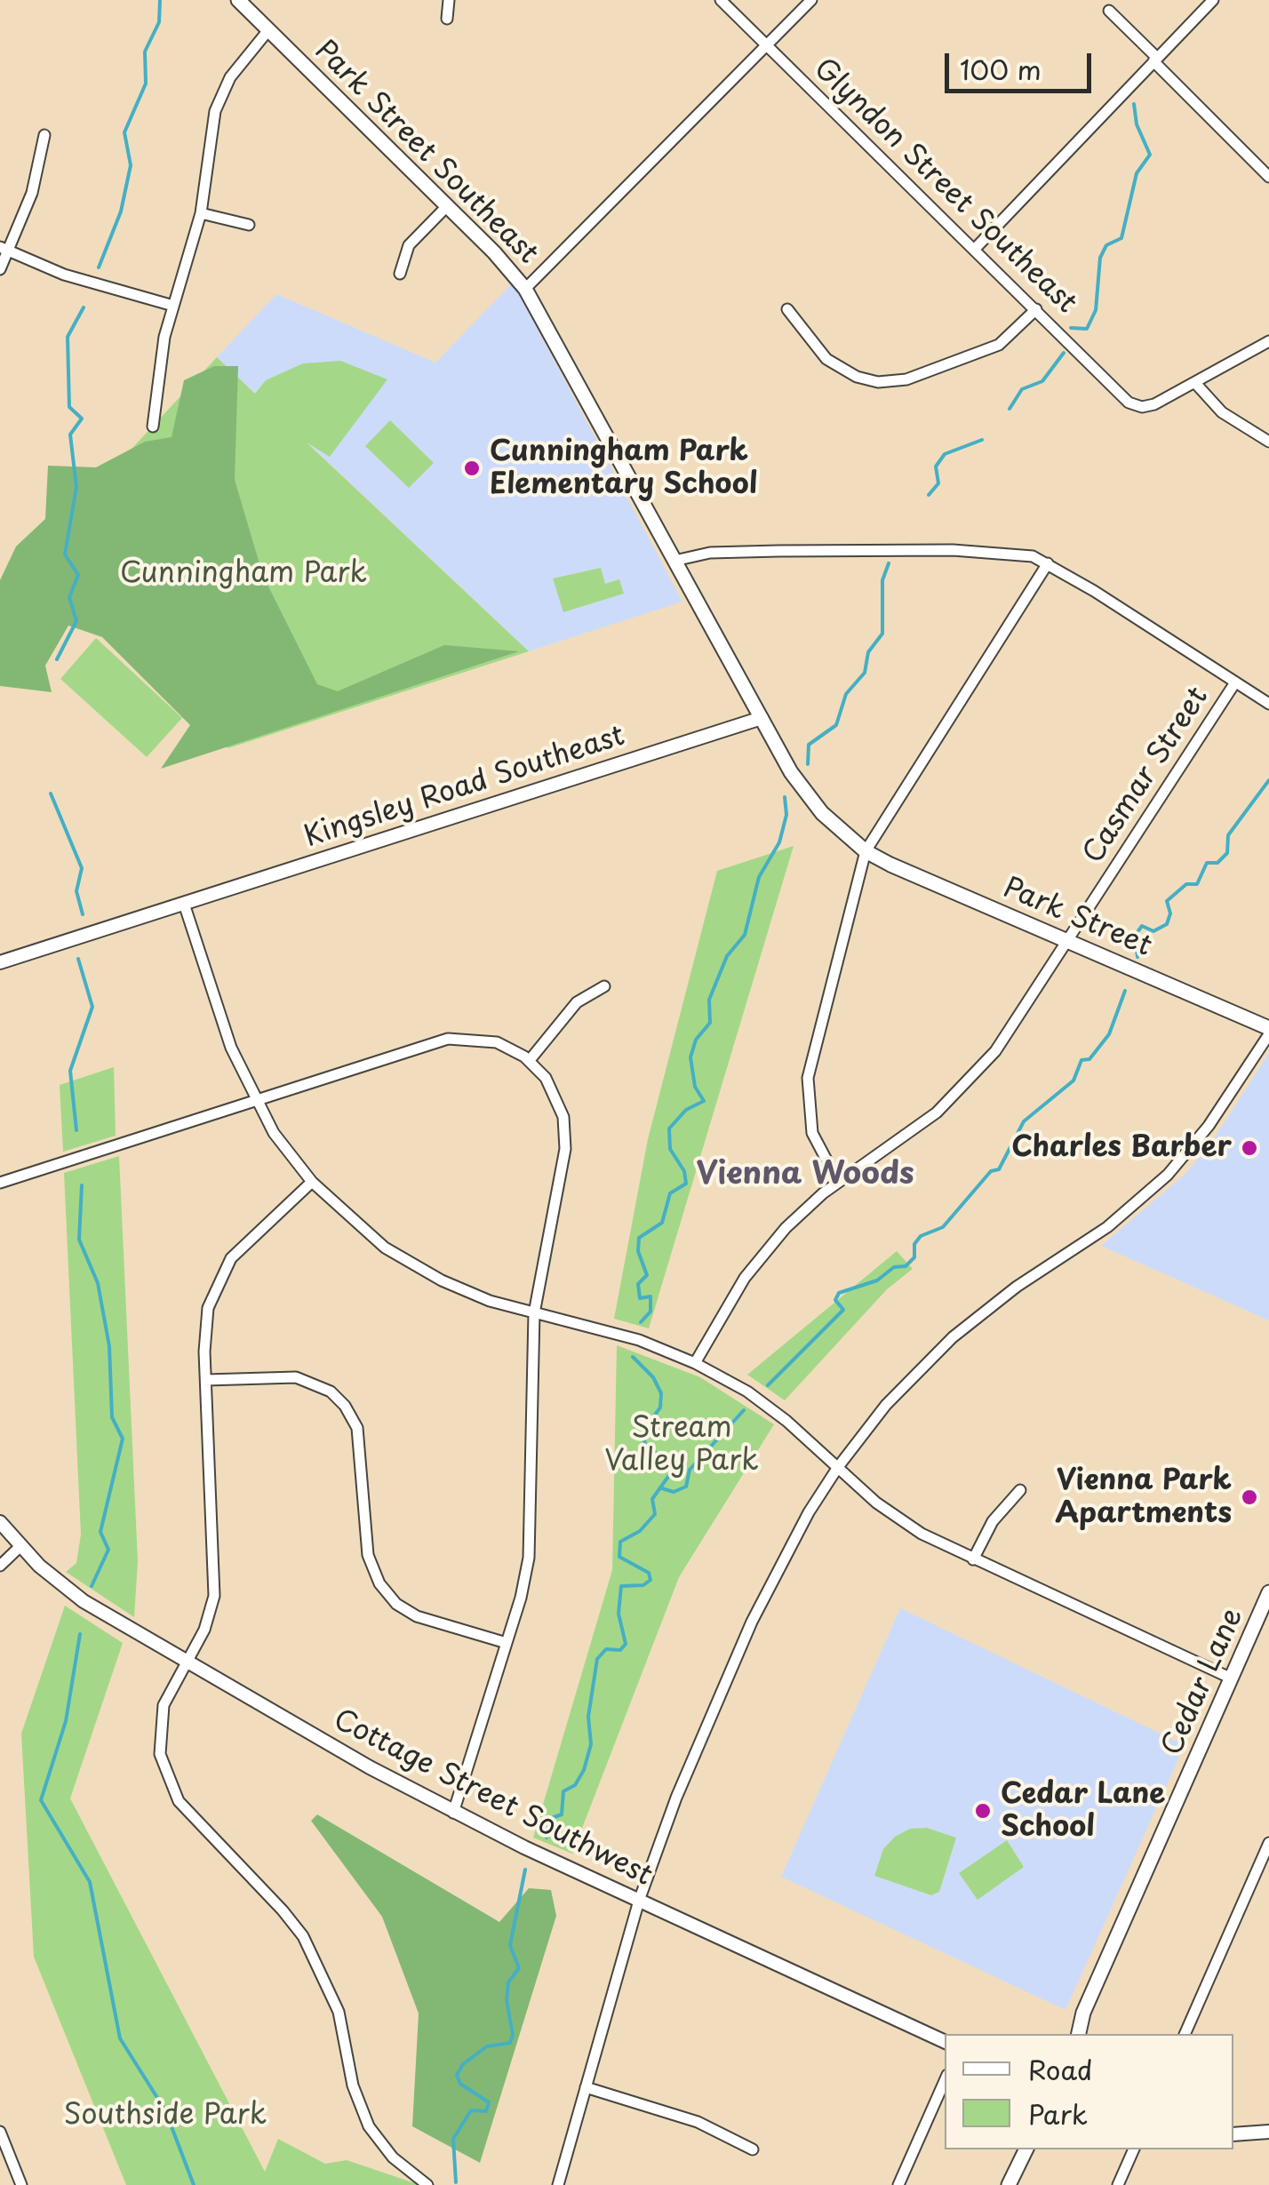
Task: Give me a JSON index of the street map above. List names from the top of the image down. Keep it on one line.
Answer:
{"streets":{"main road":["Park Street Southeast","Park Street","Cedar Lane"],"street":["Glyndon Street Southeast","Casmar Street","Kingsley Road Southeast","Cottage Street Southwest"]},"crossings":[["Park Street Southeast","Kingsley Road Southeast"],["Park Street Southeast","Park Street"],["Casmar Street","Park Street"]],"districts":["Vienna Woods"],"parks":["Cunningham Park","Stream Valley Park","Southside Park"],"places":["Cunningham Park Elementary School","Charles Barber","Vienna Park Apartments","Cedar Lane School"],"legend":["Road","Park"],"scale_bar":"100 m"}
